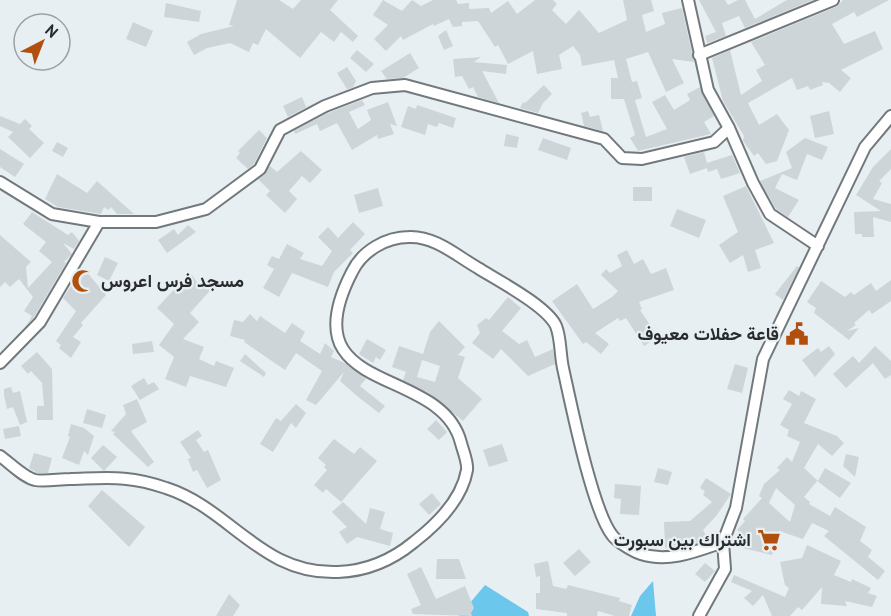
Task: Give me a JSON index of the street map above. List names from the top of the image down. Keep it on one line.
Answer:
{"places":{"mosque":["مسجد فرس اعروس"],"public building":["قاعة حفلات معيوف"],"supermarket":["اشتراك بين سبورت"]},"north":"top right"}
